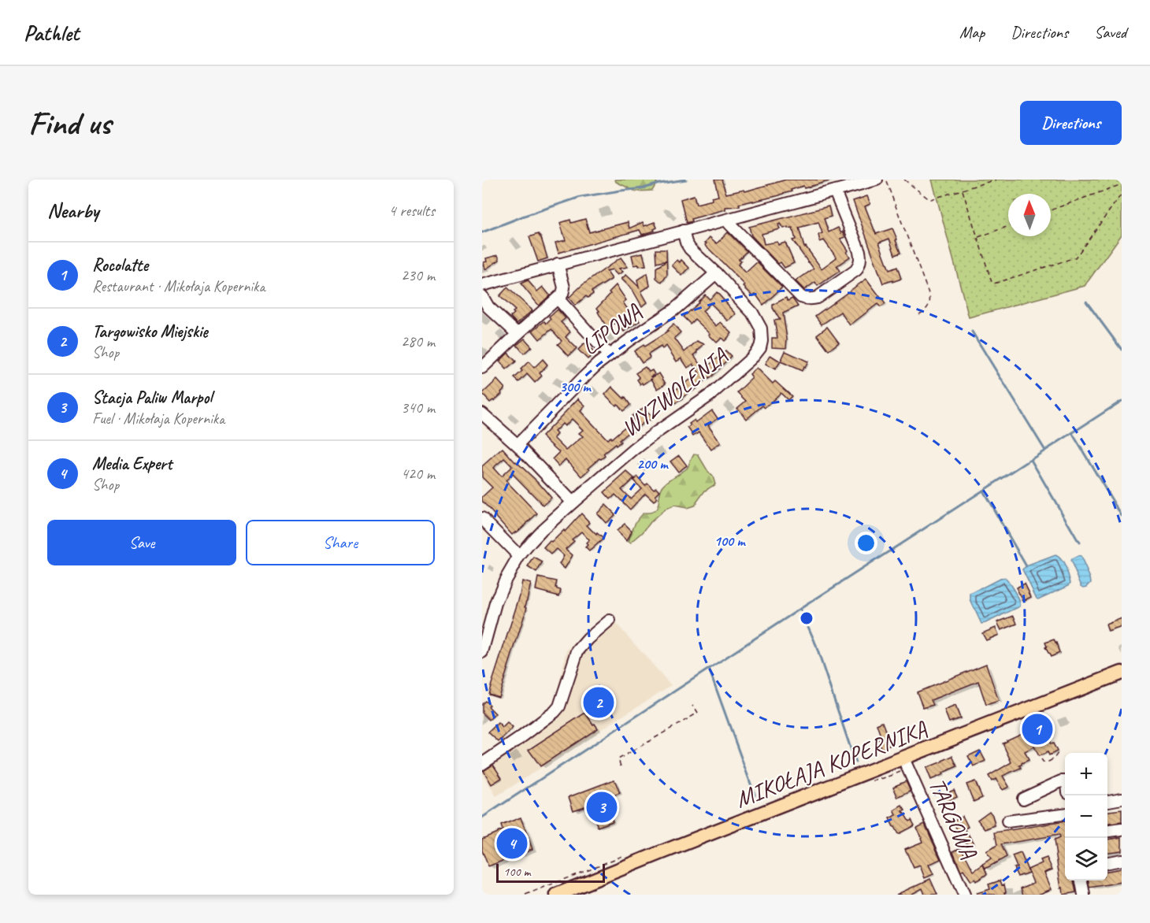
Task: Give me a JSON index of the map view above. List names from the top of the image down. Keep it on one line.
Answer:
{"streets":{"main road":["MIKOŁAJA KOPERNIKA"],"street":["LIPOWA","WYZWOLENIA","TARGOWA"]},"crossings":[["LIPOWA","WYZWOLENIA"],["MIKOŁAJA KOPERNIKA","TARGOWA"]],"scale_bar":"100 m","north":"top","page":{"header":"Pathlet","nav":["Map","Directions","Saved"],"buttons":["Directions",["Save","Share"]],"title":"Find us","heading":["Nearby","4 results"],"list":[{"mark":"1","name":"Rocolatte","note":"Restaurant · Mikołaja Kopernika","value":"230 m"},{"mark":"2","name":"Targowisko Miejskie","note":"Shop","value":"280 m"},{"mark":"3","name":"Stacja Paliw Marpol","note":"Fuel · Mikołaja Kopernika","value":"340 m"},{"mark":"4","name":"Media Expert","note":"Shop","value":"420 m"}],"pins":["2","1","3","4"],"map_buttons":["+","−"],"scale":"100 m"},"rings":["300 m","200 m","100 m"]}
